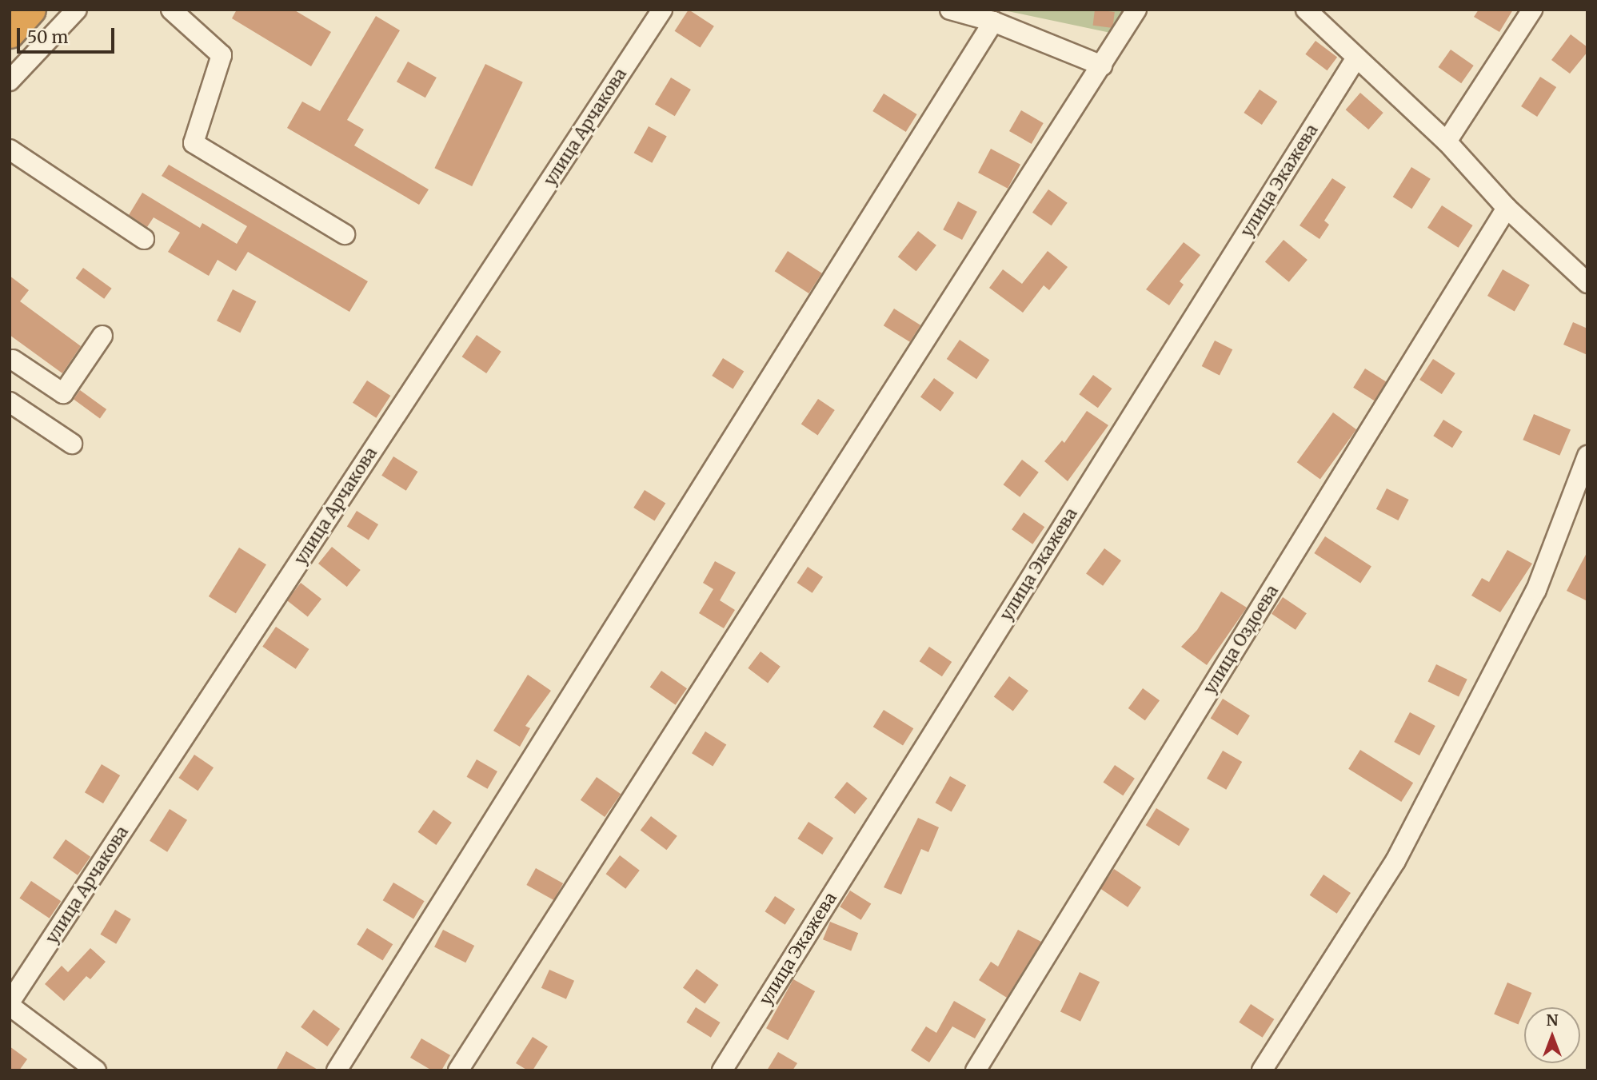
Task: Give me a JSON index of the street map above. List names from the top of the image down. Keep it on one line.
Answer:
{"streets":{"street":["улица Арчакова","улица Экажева","улица Оздоева"]},"scale_bar":"50 m","north":"top"}
